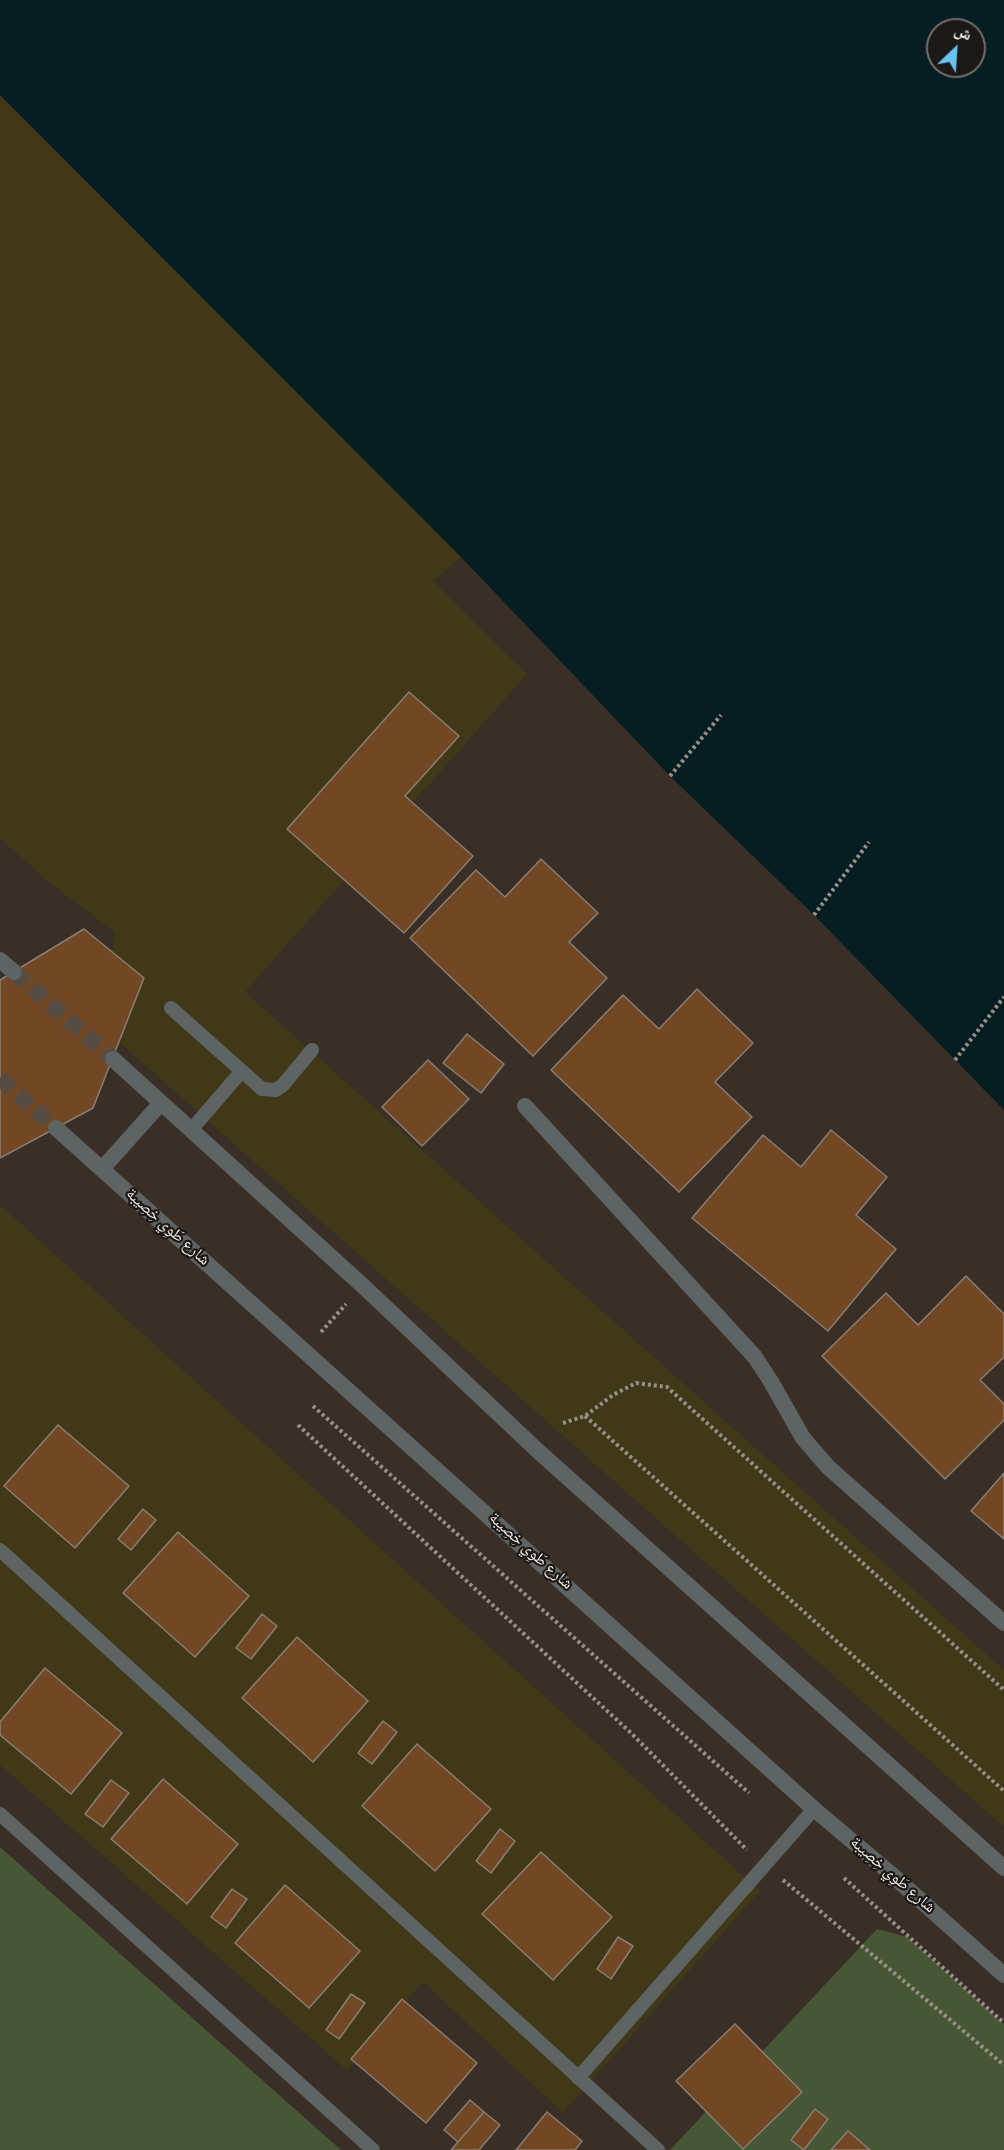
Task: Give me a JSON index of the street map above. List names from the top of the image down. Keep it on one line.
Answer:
{"streets":{"street":["شارع طَوِي خِصِيبة"]},"north":"top right"}
